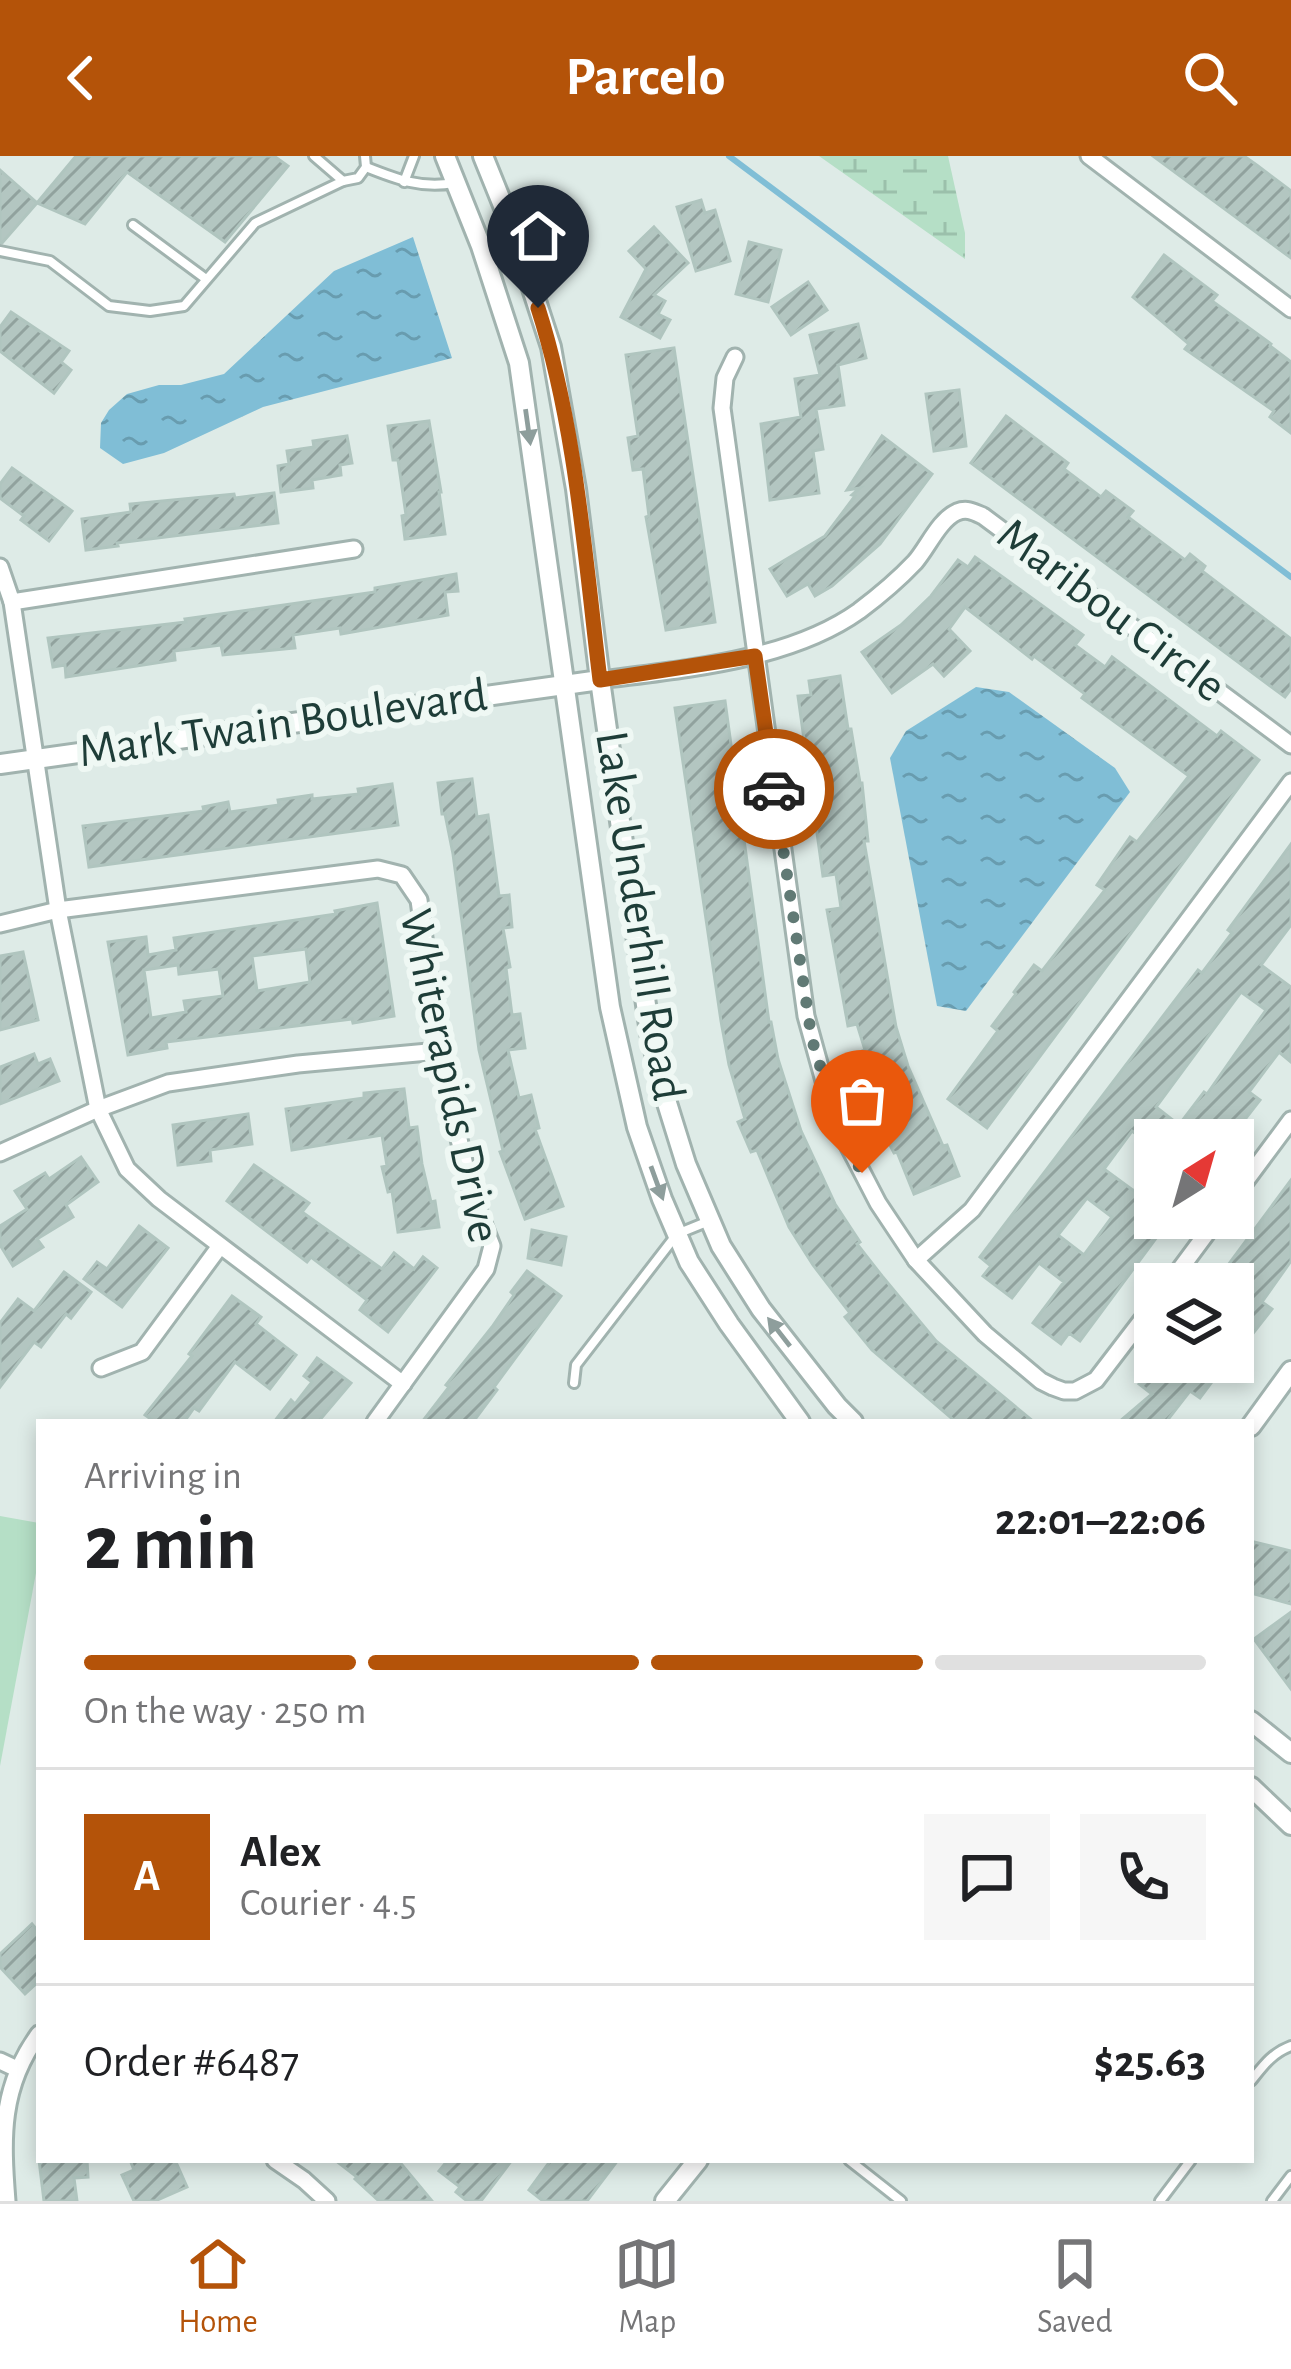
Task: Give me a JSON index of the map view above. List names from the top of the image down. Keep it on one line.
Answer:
{"streets":{"street":["Maribou Circle","Mark Twain Boulevard","Lake Underhill Road","Whiterapids Drive"]},"crossings":[["Maribou Circle","Mark Twain Boulevard"],["Maribou Circle","Lake Underhill Road"],["Mark Twain Boulevard","Lake Underhill Road"]],"north":"top right","page":{"header":"Parcelo","heading":["2 min","Arriving in","22:01–22:06"],"panel":["Alex","Courier · 4.5","Order #6487","$25.63"],"bar":"On the way · 250 m","round":"A","tabs":["Home","Map","Saved"]}}
